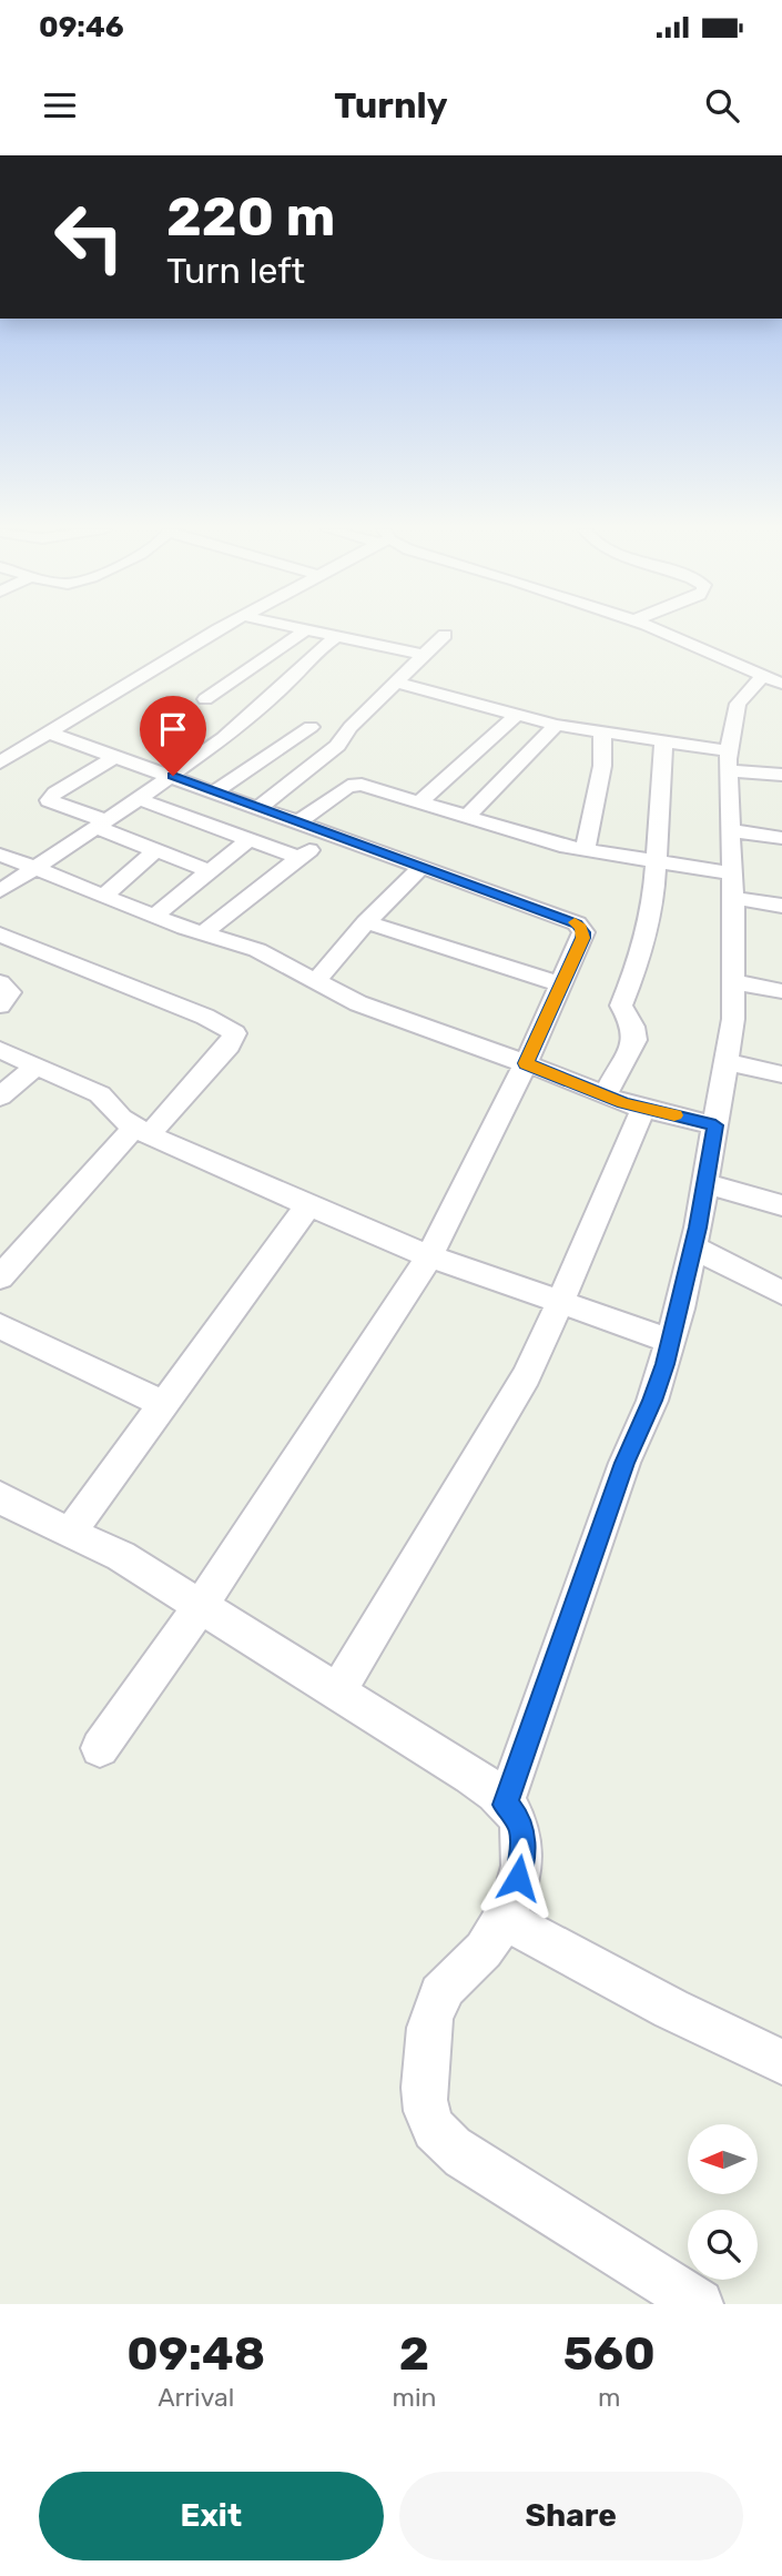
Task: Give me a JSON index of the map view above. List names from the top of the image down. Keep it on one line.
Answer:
{"north":"left","page":{"status":"09:46","header":"Turnly","turn":["220 m","Turn left"],"eta":["09:48","Arrival","2","min","560","m"],"buttons":["Exit","Share"]}}
